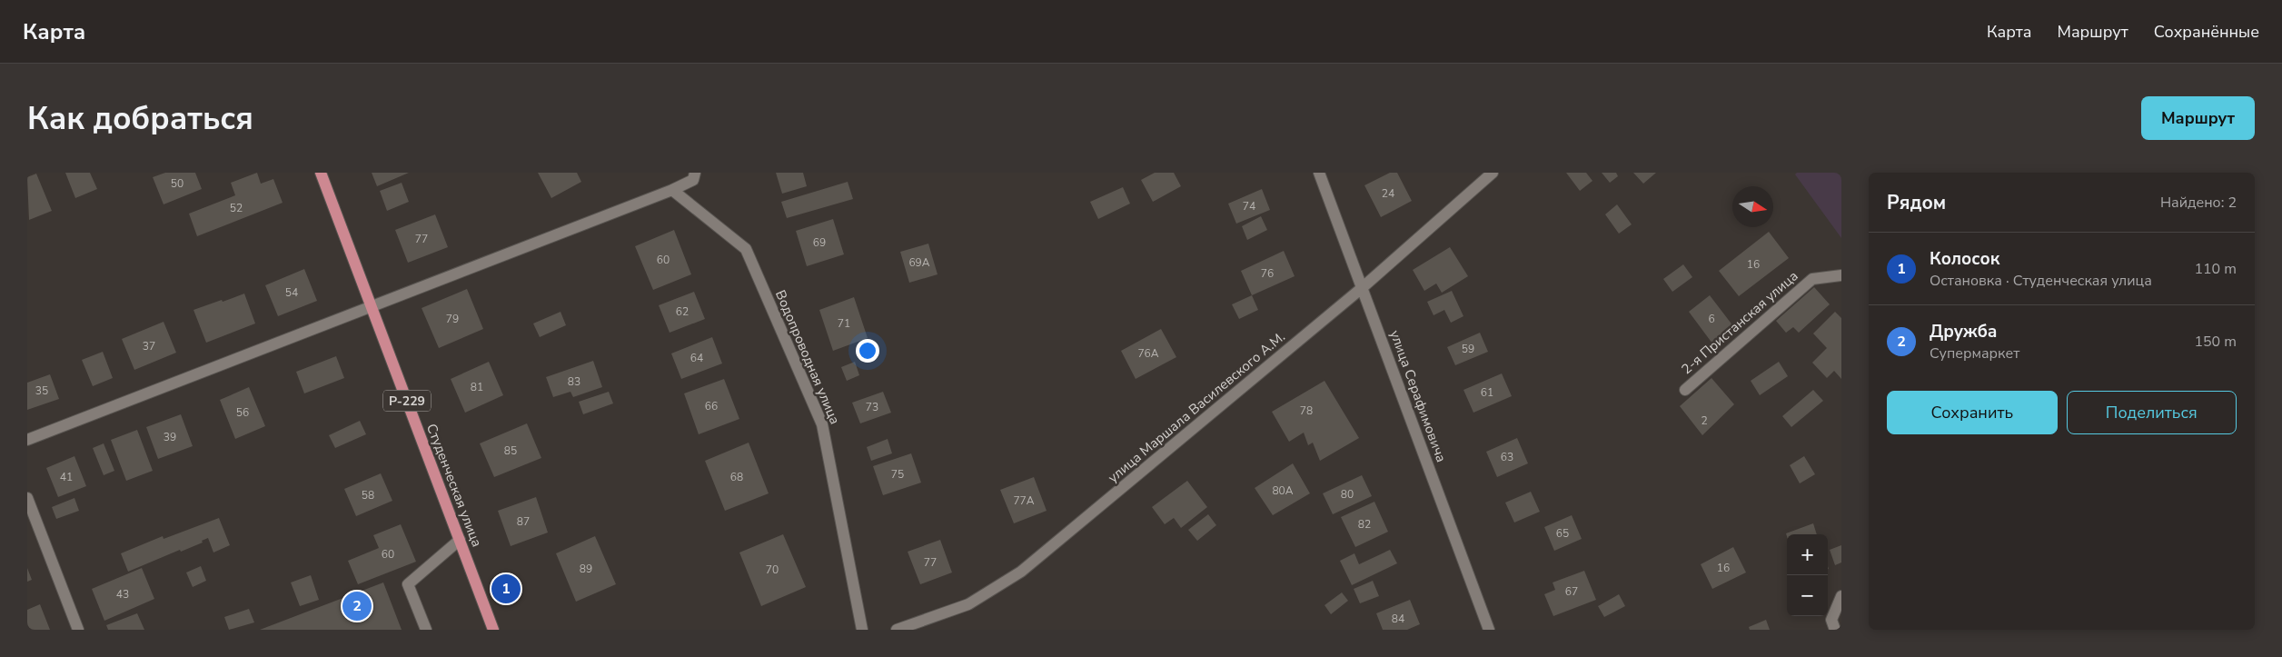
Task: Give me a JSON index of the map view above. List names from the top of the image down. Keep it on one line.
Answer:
{"streets":{"main road":["Р-229","Студенческая улица"],"street":["2-я Пристанская улица","Водопроводная улица","улица Серафимовича","улица Маршала Василевского А.М."]},"crossings":[["улица Серафимовича","улица Маршала Василевского А.М."]],"house_numbers":["50","24","74","52","77","69","60","69А","16","76","54","62","79","6","71","37","59","76А","64","83","81","35","61","66","73","78","56","2","39","85","63","75","41","68","80А","80","58","77А","87","82","65","60","77","16","89","70","67","43","84"],"north":"right","page":{"header":"Карта","nav":["Карта","Маршрут","Сохранённые"],"buttons":["Маршрут",["Сохранить","Поделиться"]],"title":"Как добраться","heading":["Рядом","Найдено: 2"],"list":[{"mark":"1","name":"Колосок","note":"Остановка · Студенческая улица","value":"110 m"},{"mark":"2","name":"Дружба","note":"Супермаркет","value":"150 m"}],"map_buttons":["+","−"],"pins":["1","2"]}}
